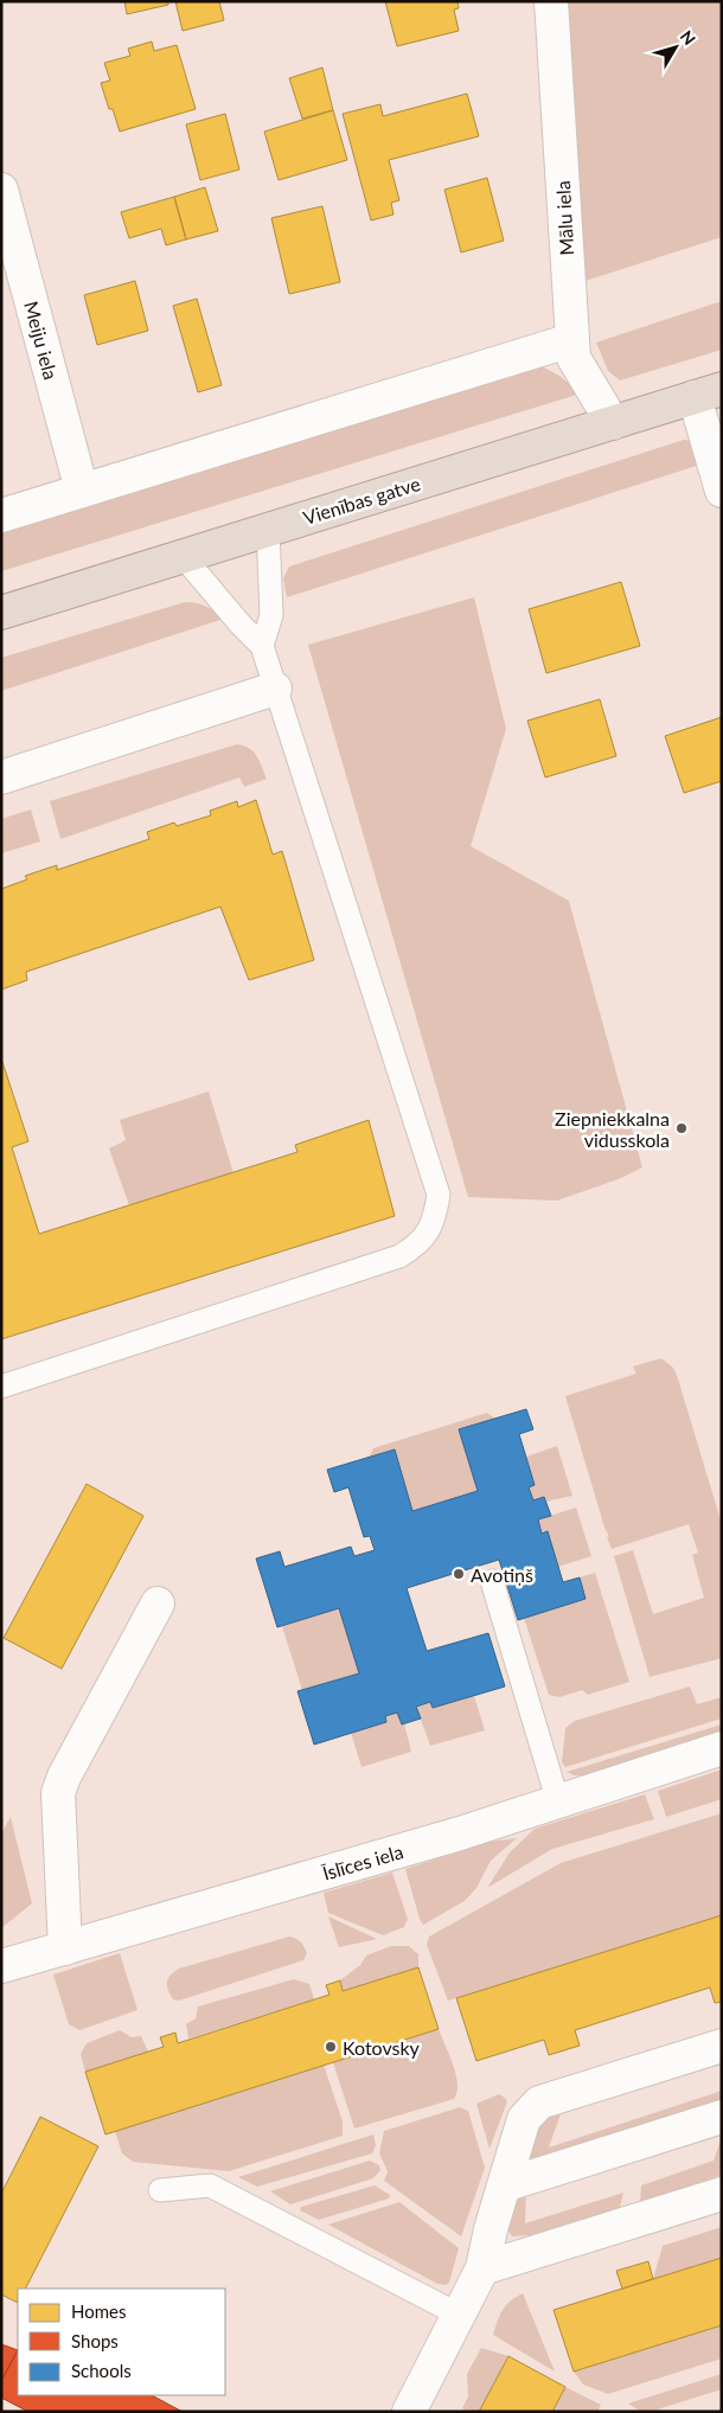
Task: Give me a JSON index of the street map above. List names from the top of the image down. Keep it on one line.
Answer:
{"streets":{"highway":["Vienības gatve"],"street":["Mālu iela","Meiju iela","Īslīces iela"]},"crossings":[["Mālu iela","Vienības gatve"]],"places":["Ziepniekkalna vidusskola","Avotiņš","Kotovsky"],"legend":["Homes","Shops","Schools"],"north":"top right"}
